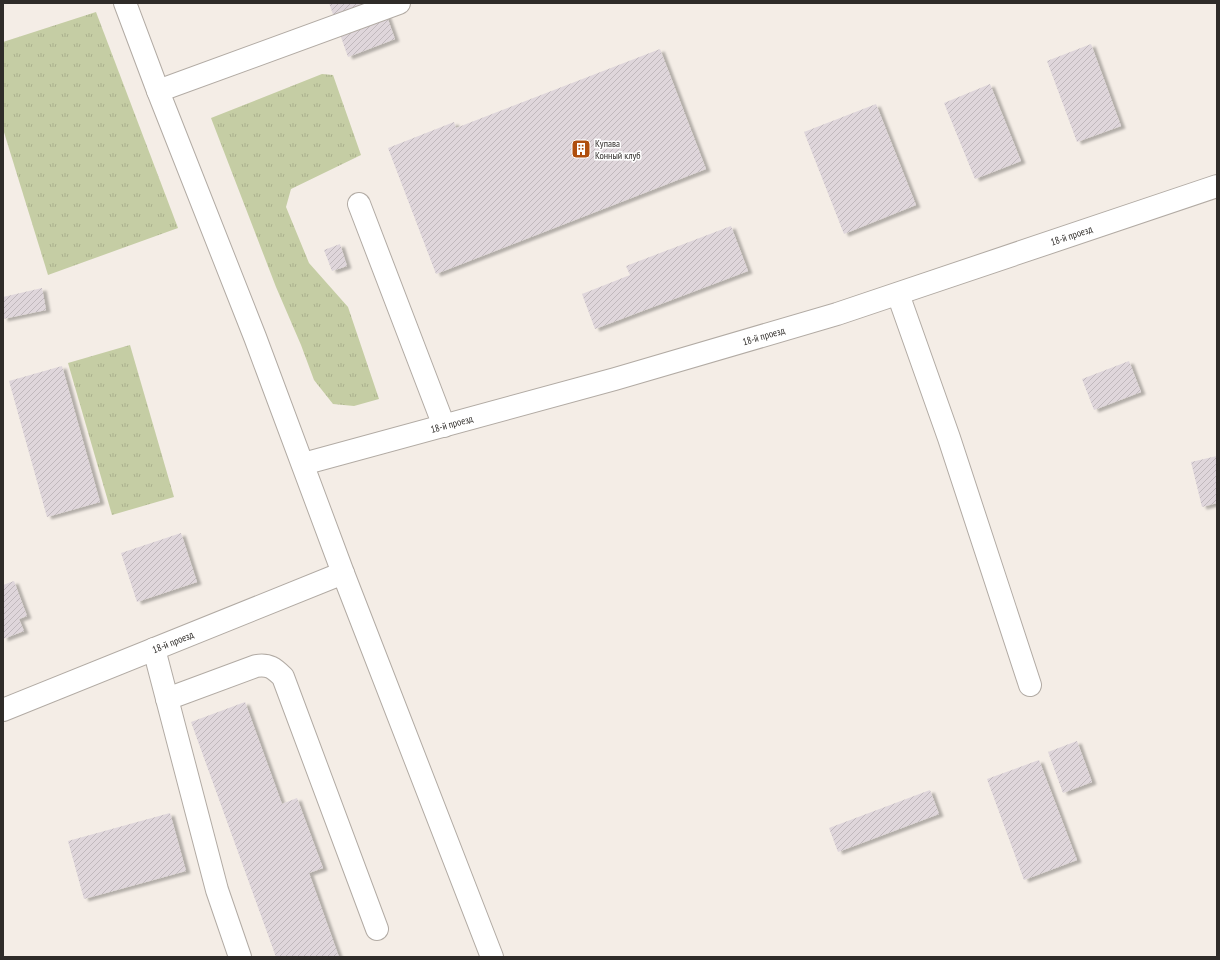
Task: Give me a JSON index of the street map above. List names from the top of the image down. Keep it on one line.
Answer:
{"streets":{"street":["18-й проезд"]},"places":{"building":["Купава Конный клуб"]}}
